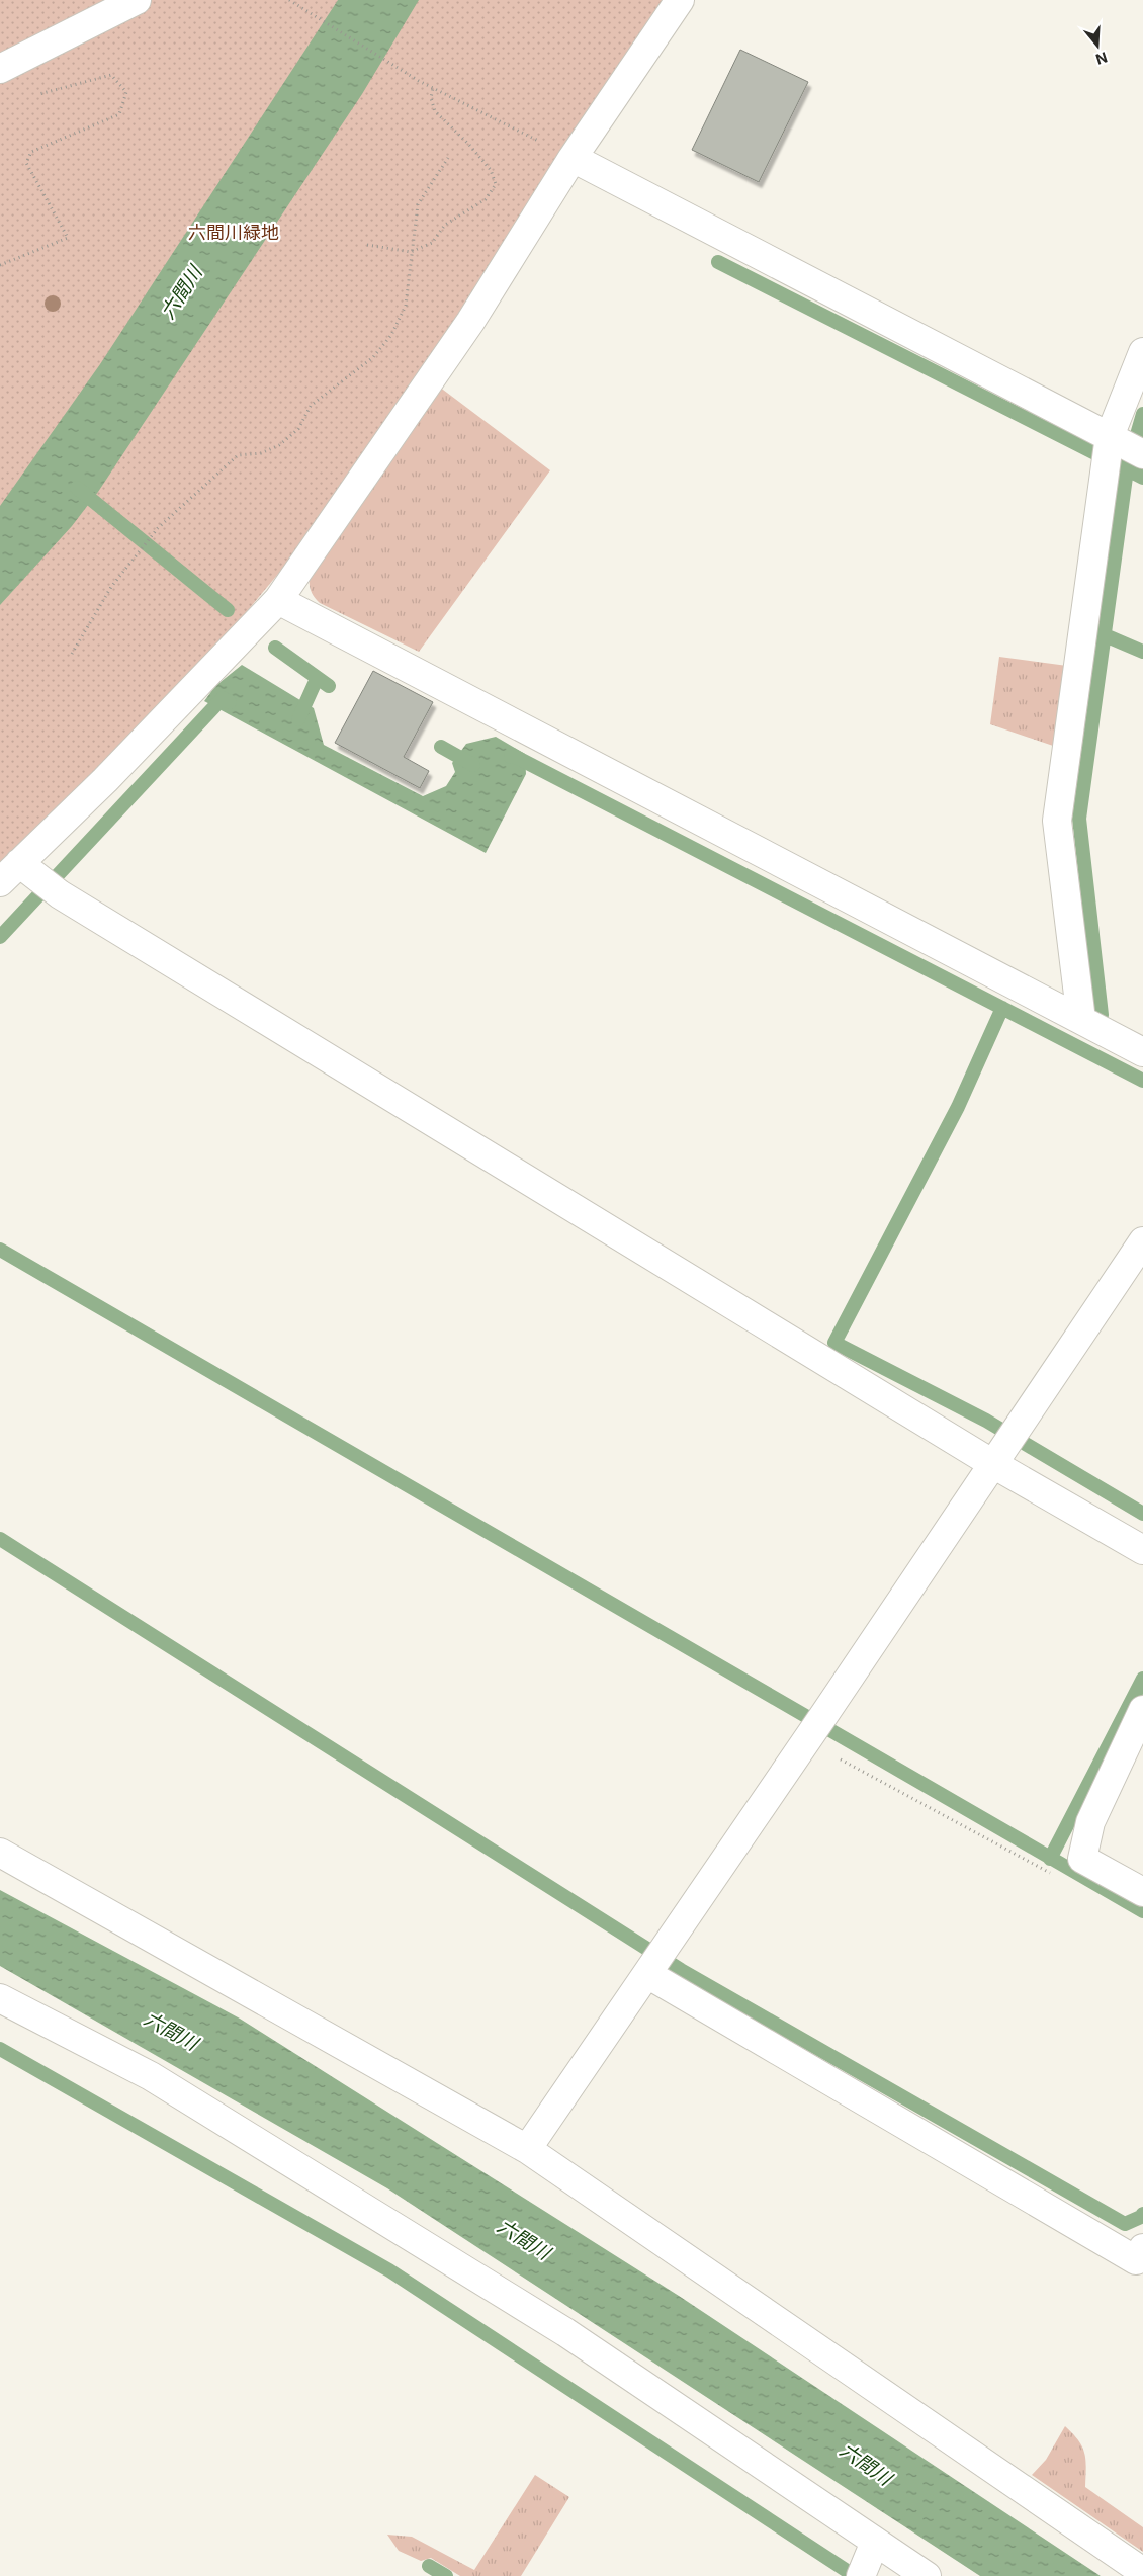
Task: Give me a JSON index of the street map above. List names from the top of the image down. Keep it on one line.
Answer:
{"water":["六間川"],"parks":["六間川緑地"],"north":"bottom"}
